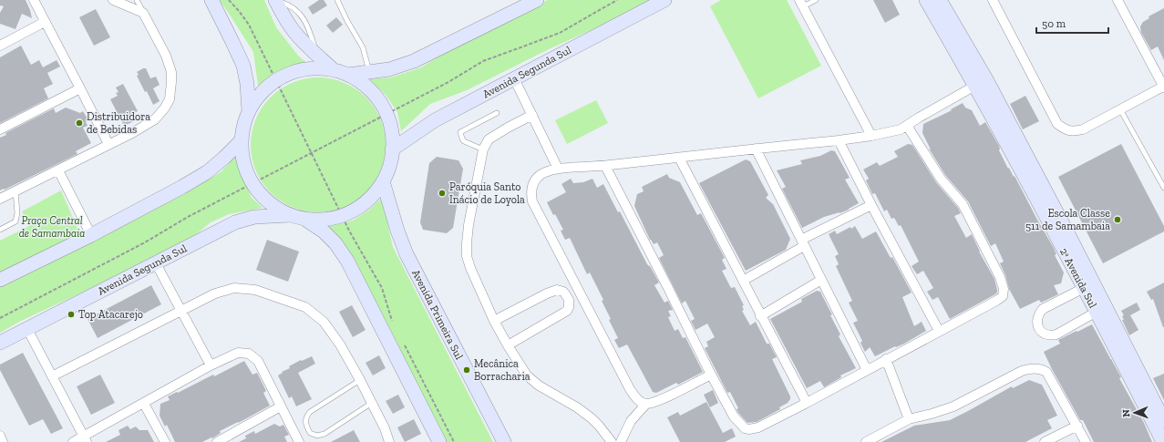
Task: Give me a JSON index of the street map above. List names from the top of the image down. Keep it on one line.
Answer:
{"streets":{"main road":["Avenida Segunda Sul","2ᵃ Avenida Sul","Avenida Primeira Sul"]},"parks":["Praça Central de Samambaia"],"places":["Distribuidora de Bebidas","Paróquia Santo Inácio de Loyola","Escola Classe 511 de Samambaia","Top Atacarejo","Mecânica Borracharia"],"scale_bar":"50 m","north":"left"}
